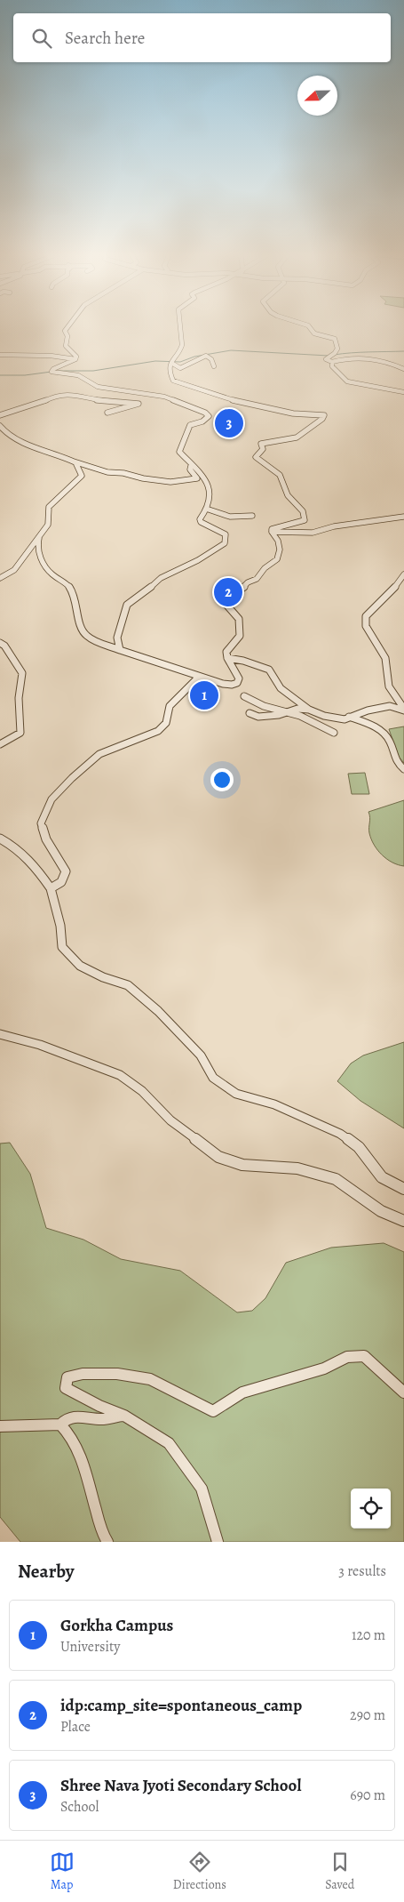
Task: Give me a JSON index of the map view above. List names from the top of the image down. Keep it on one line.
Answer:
{"north":"left","page":{"search":"Search here","pins":["3","2","1"],"heading":["Nearby","3 results"],"list":[{"mark":"1","name":"Gorkha Campus","note":"University","value":"120 m"},{"mark":"2","name":"idp:camp_site=spontaneous_camp","note":"Place","value":"290 m"},{"mark":"3","name":"Shree Nava Jyoti Secondary School","note":"School","value":"690 m"}],"nav":["Map","Directions","Saved"]}}
